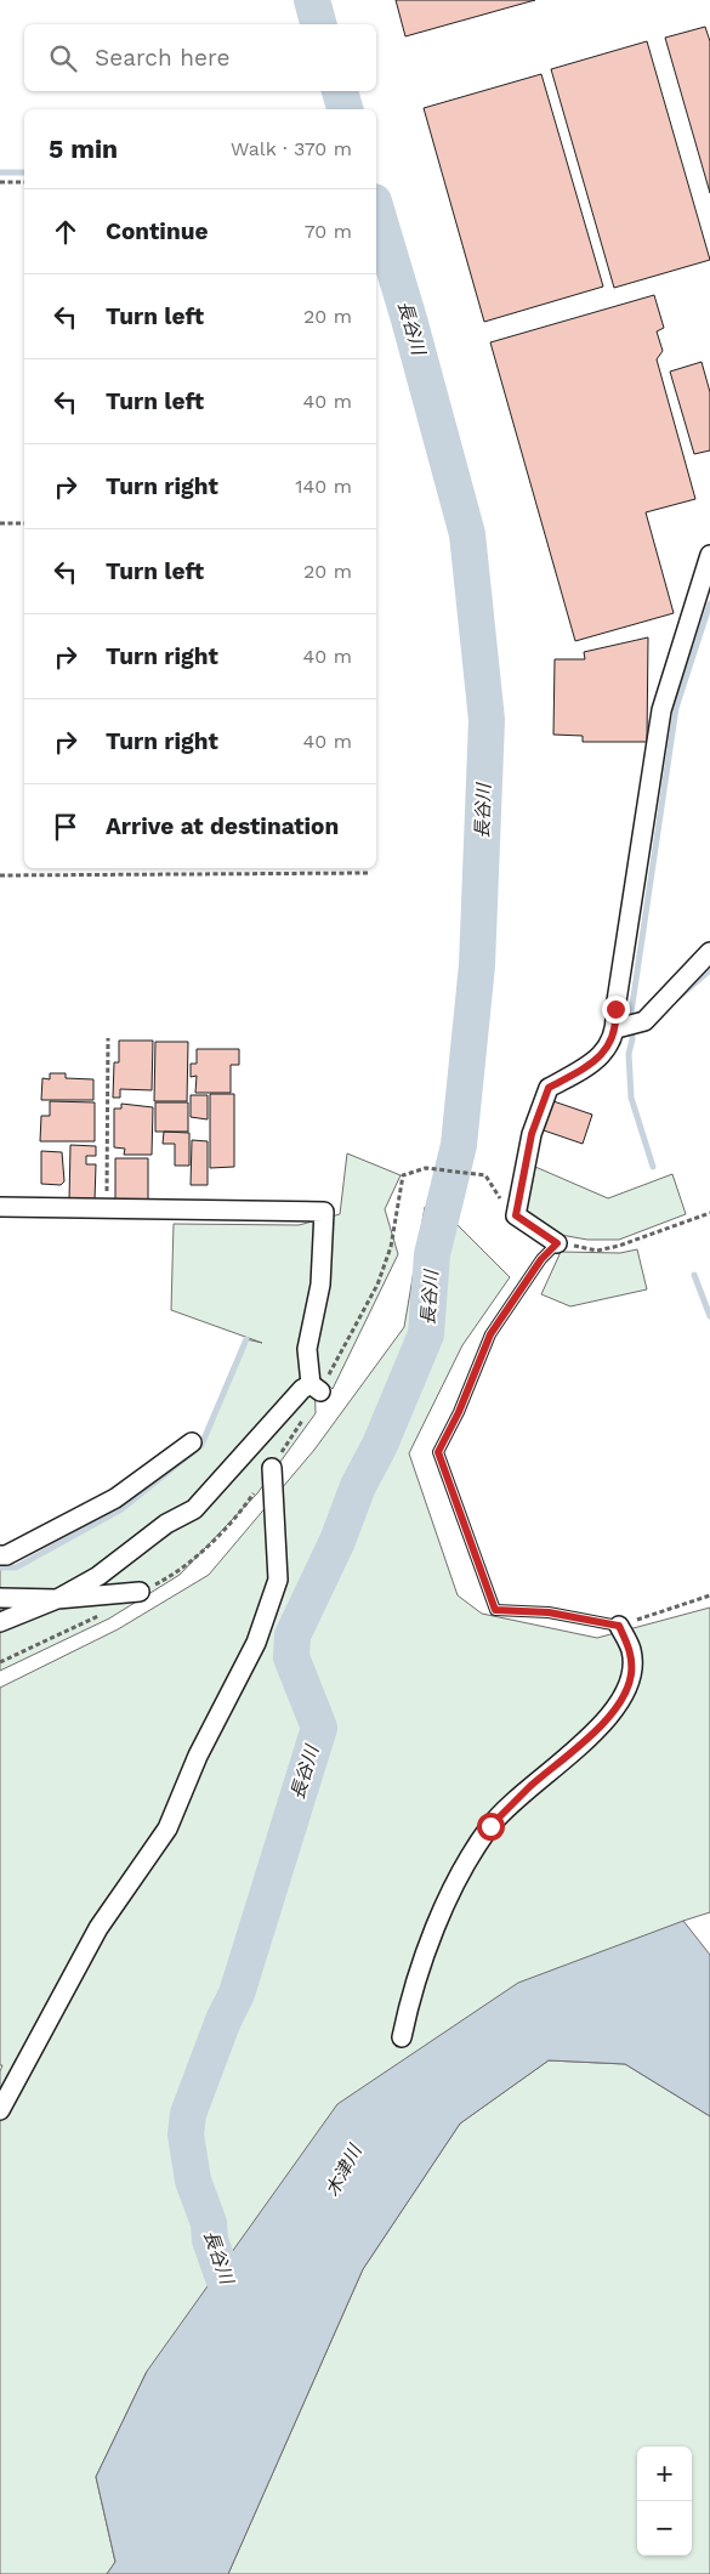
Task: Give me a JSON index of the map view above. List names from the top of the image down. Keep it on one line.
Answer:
{"water":["長谷川","木津川"],"page":{"search":"Search here","heading":["5 min","Walk · 370 m"],"list":[["Continue","70 m"],["Turn left","20 m"],["Turn left","40 m"],["Turn right","140 m"],["Turn left","20 m"],["Turn right","40 m"],["Turn right","40 m"],"Arrive at destination"],"map_buttons":["+","−"]}}
